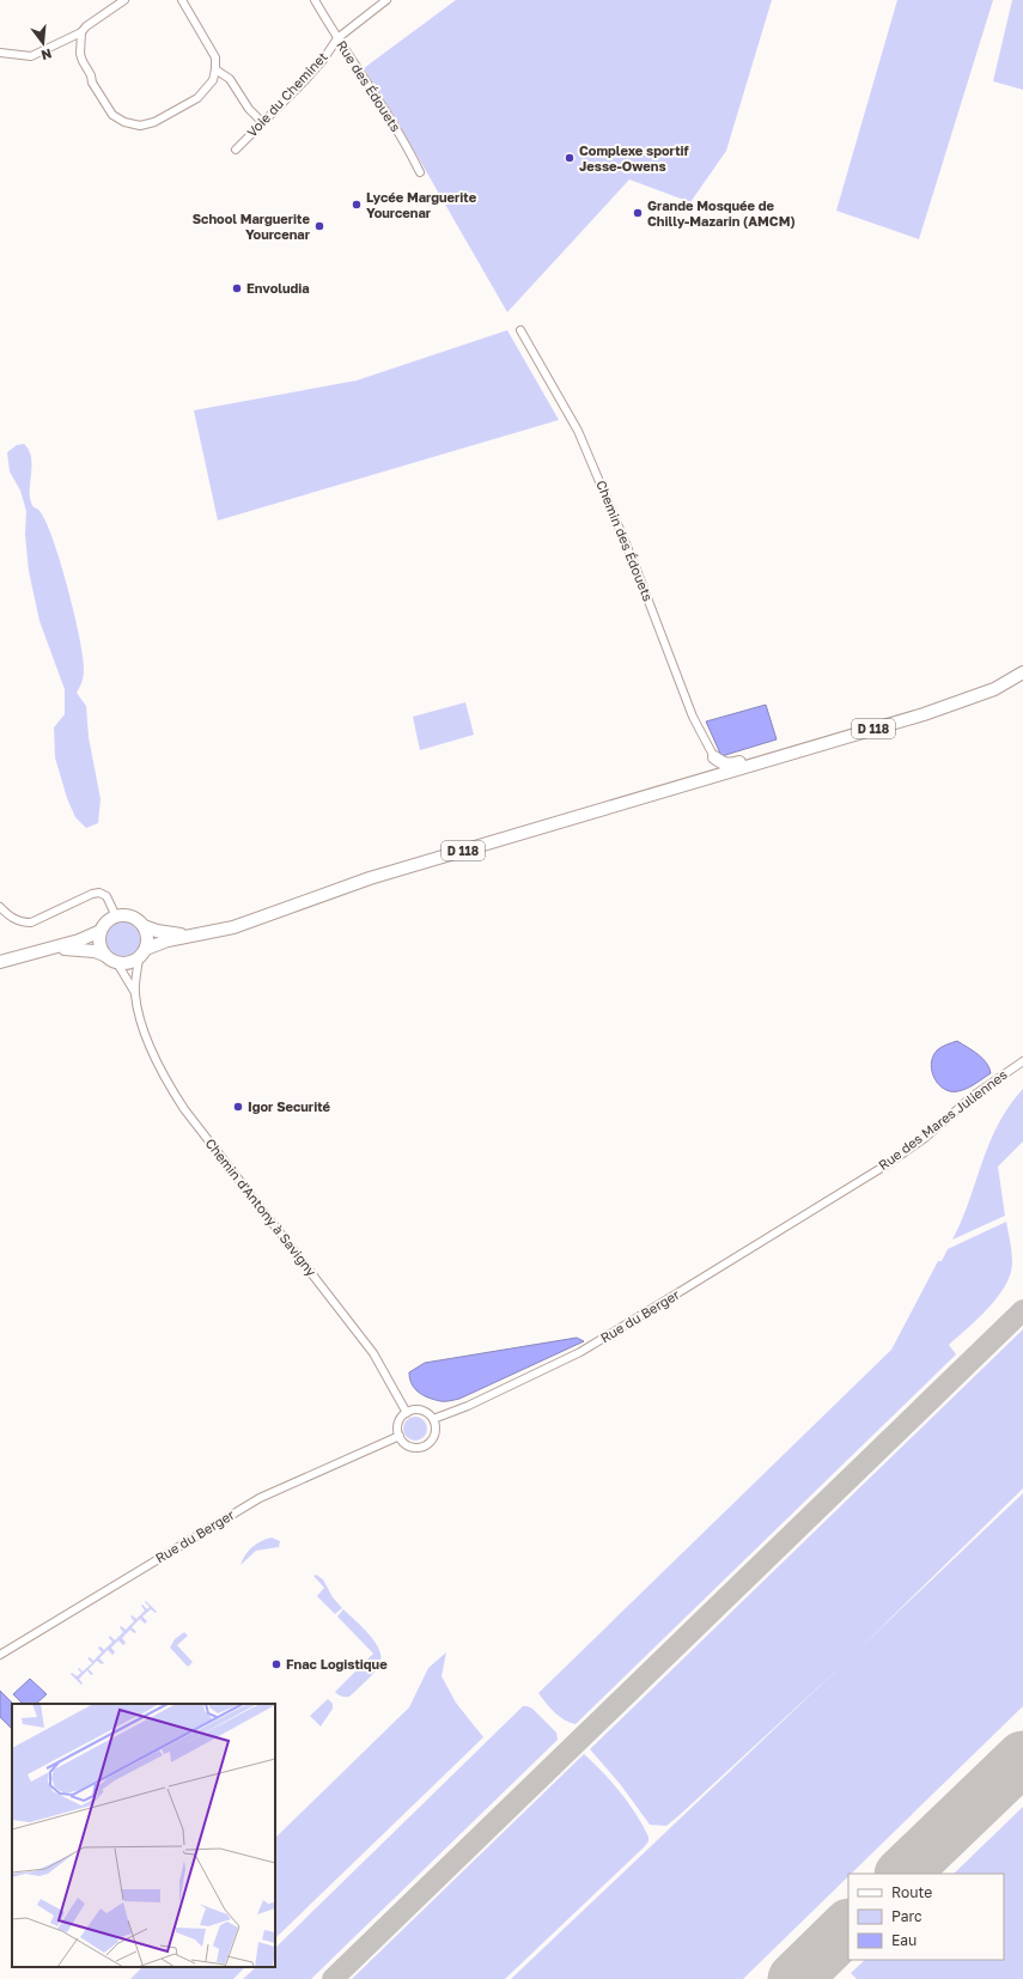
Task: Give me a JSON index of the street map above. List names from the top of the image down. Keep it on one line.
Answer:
{"streets":{"main road":["D 118"],"street":["Rue des Édouets","Voie du Cheminet","Chemin des Édouets","Rue des Mares Juliennes","Chemin d'Antony à Savigny","Rue du Berger"]},"crossings":[["Rue des Édouets","Voie du Cheminet"],["Rue des Mares Juliennes","Rue du Berger"],["Chemin d'Antony à Savigny","Rue du Berger"]],"places":["Complexe sportif Jesse-Owens","Lycée Marguerite Yourcenar","Grande Mosquée de Chilly-Mazarin (AMCM)","School Marguerite Yourcenar","Envoludia","Igor Securité","Fnac Logistique"],"legend":["Route","Parc","Eau"],"north":"bottom"}
